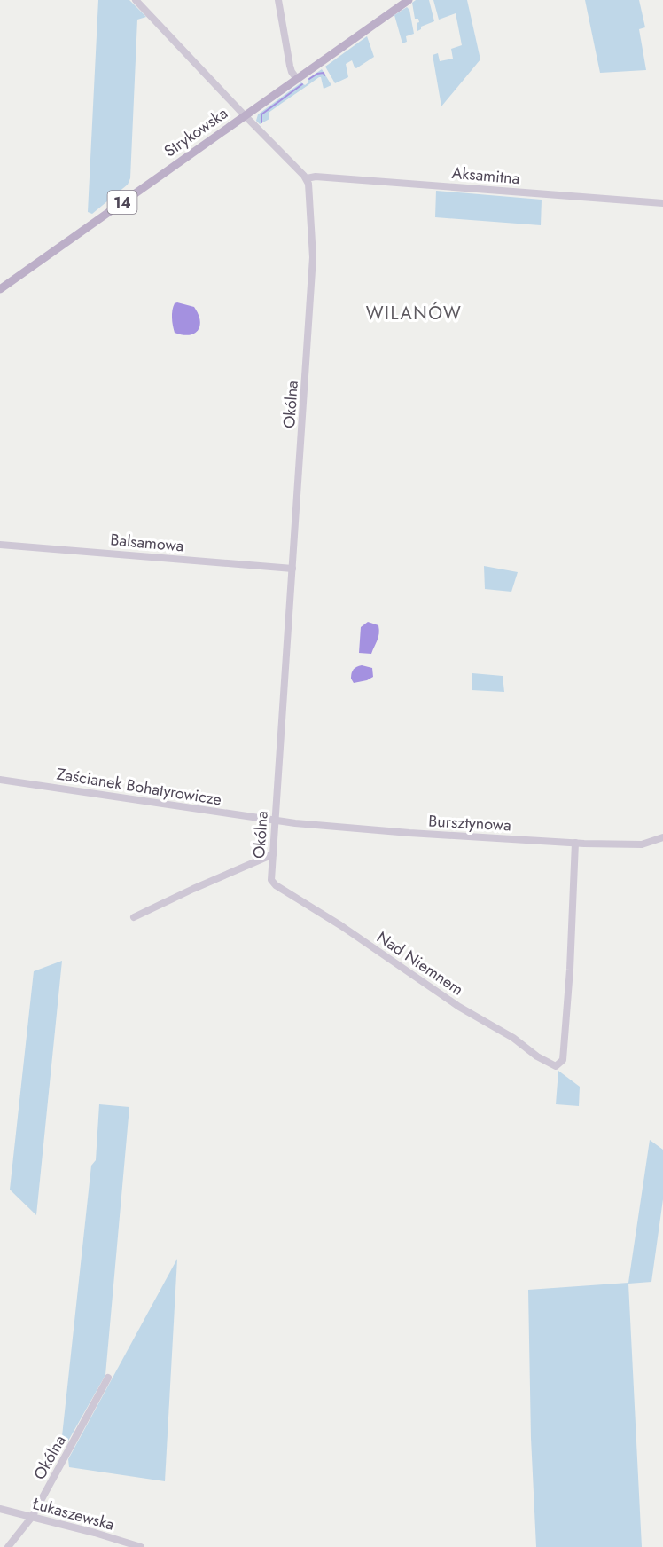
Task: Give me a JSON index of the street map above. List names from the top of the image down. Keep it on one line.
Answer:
{"streets":{"main road":["Strykowska","14"],"street":["Aksamitna","Okólna","Balsamowa","Zaścianek Bohatyrowicze","Bursztynowa","Nad Niemnem","Łukaszewska"]},"crossings":[["Aksamitna","Okólna"],["Okólna","Balsamowa"],["Okólna","Zaścianek Bohatyrowicze"],["Okólna","Bursztynowa"],["Okólna","Nad Niemnem"],["Okólna","Łukaszewska"],["Zaścianek Bohatyrowicze","Bursztynowa"],["Bursztynowa","Nad Niemnem"]],"districts":["WILANÓW"]}
